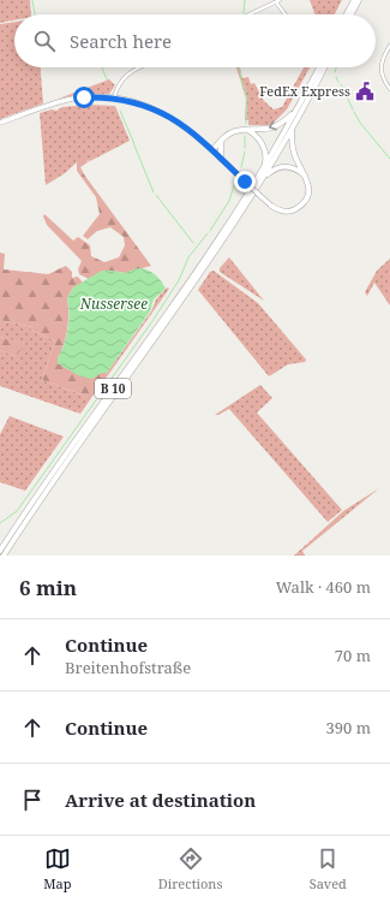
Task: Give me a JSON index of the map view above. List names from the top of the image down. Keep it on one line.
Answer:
{"streets":{"highway":["B 10"]},"water":["Nussersee"],"places":{"public building":["FedEx Express"]},"page":{"search":"Search here","heading":["6 min","Walk · 460 m"],"list":[["Continue","Breitenhofstraße","70 m"],["Continue","390 m"],"Arrive at destination"],"nav":["Map","Directions","Saved"]}}
